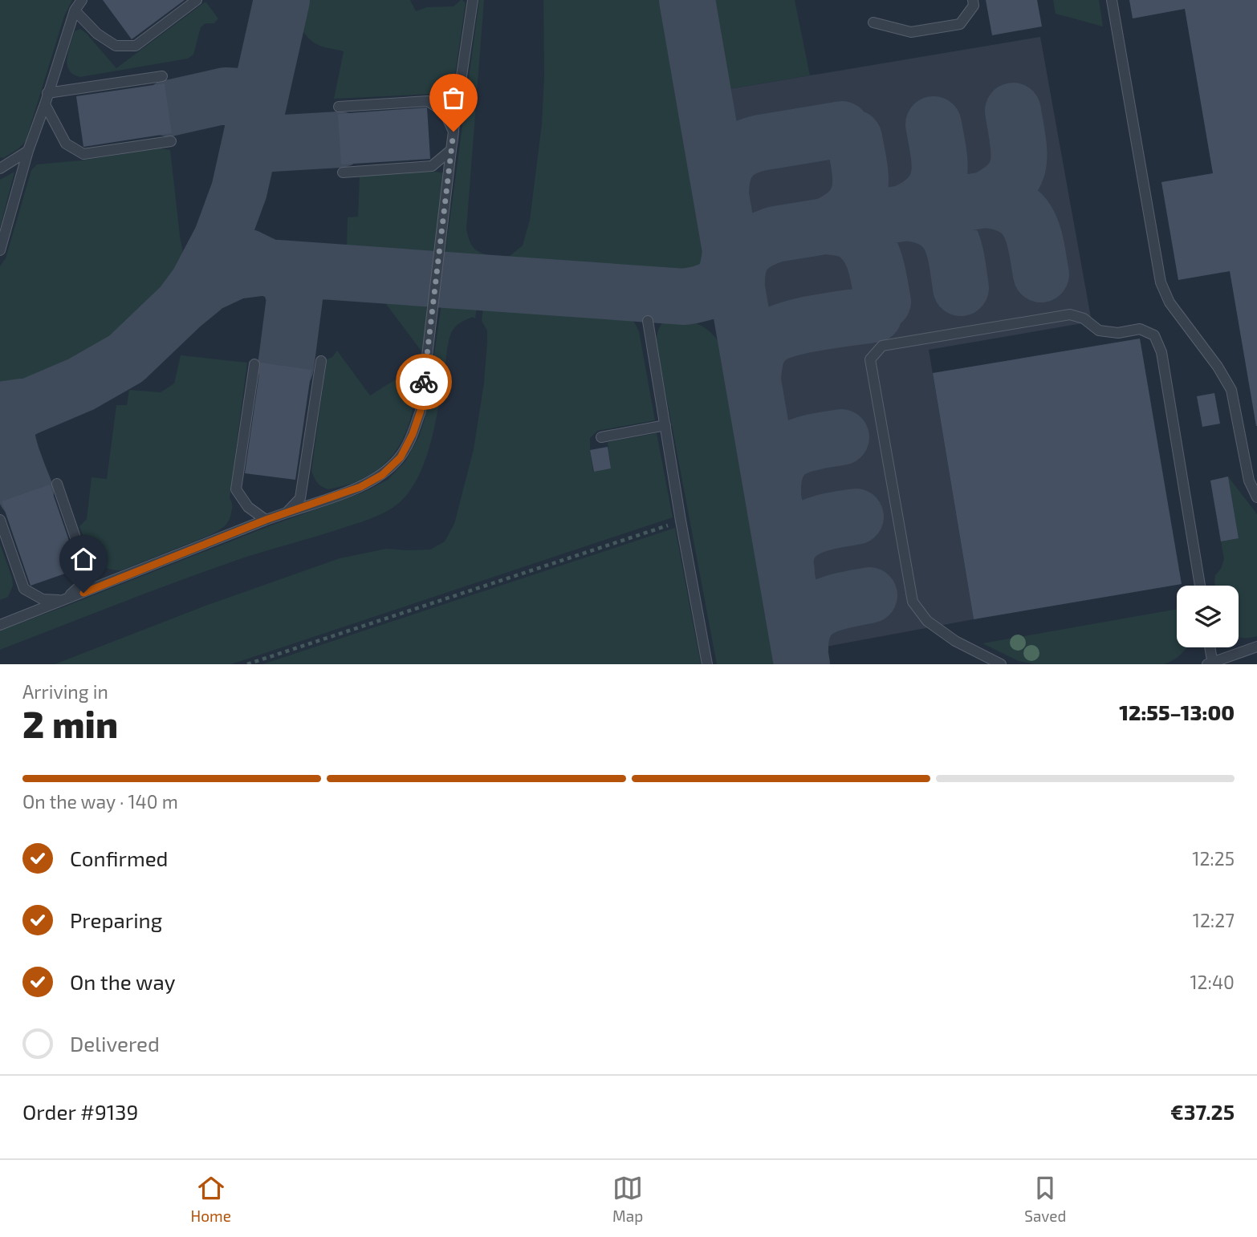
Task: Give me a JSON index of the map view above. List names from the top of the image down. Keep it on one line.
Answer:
{"page":{"heading":["2 min","Arriving in","12:55–13:00"],"panel":["Order #9139","€37.25"],"bar":"On the way · 140 m","list":[["Confirmed","12:25"],["Preparing","12:27"],["On the way","12:40"],"Delivered"],"tabs":["Home","Map","Saved"]}}
